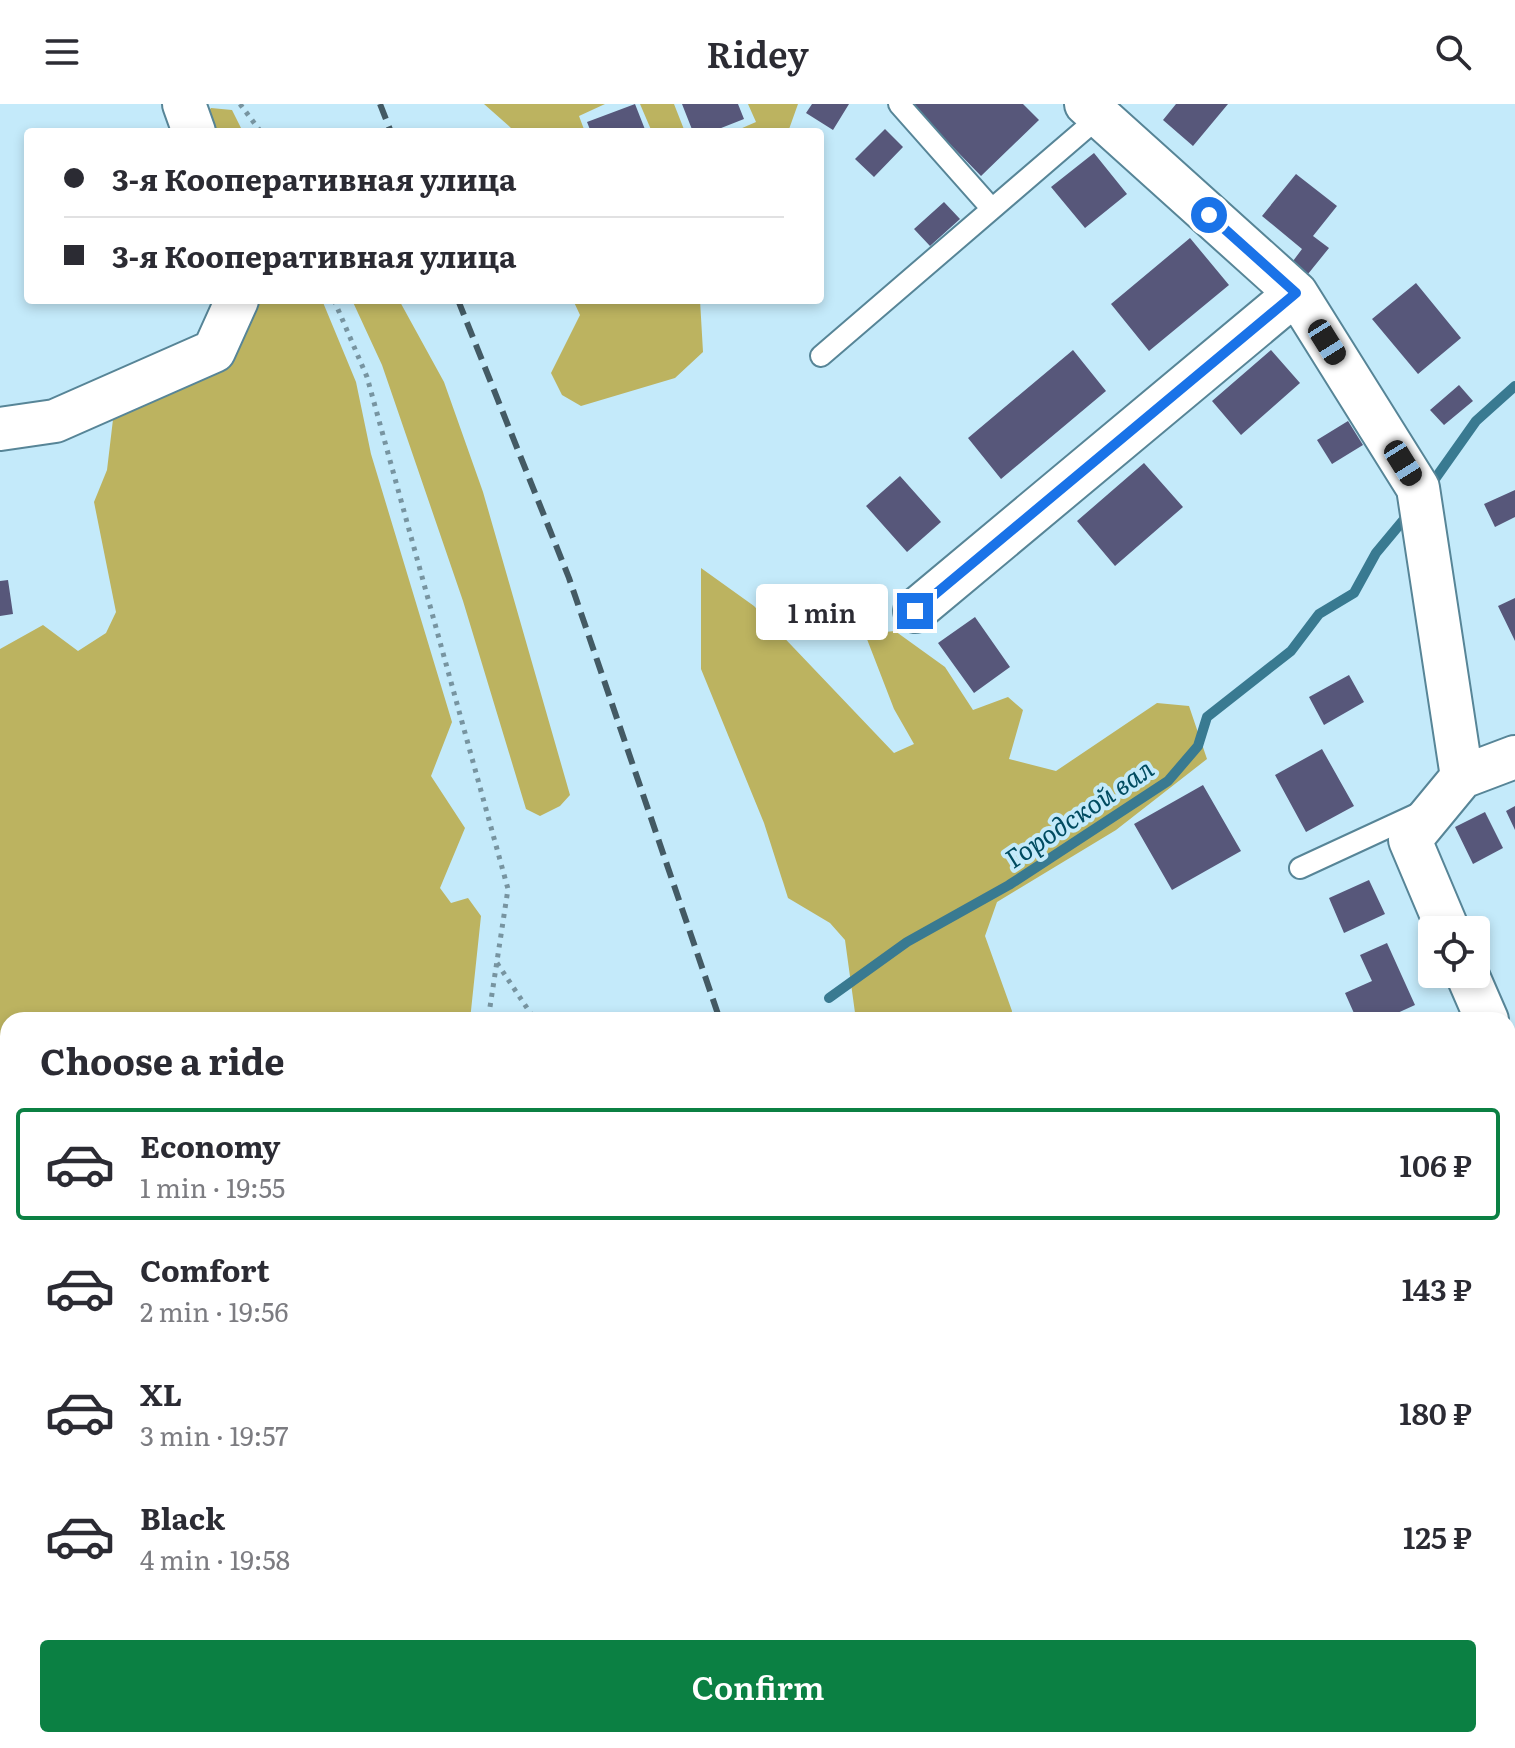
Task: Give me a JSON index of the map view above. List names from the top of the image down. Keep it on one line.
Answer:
{"water":["Городской вал"],"page":{"header":"Ridey","banner":["3-я Кооперативная улица","3-я Кооперативная улица"],"bubble":"1 min","heading":"Choose a ride","list":[{"name":"Economy","note":"1 min · 19:55","value":"106 ₽"},{"name":"Comfort","note":"2 min · 19:56","value":"143 ₽"},{"name":"XL","note":"3 min · 19:57","value":"180 ₽"},{"name":"Black","note":"4 min · 19:58","value":"125 ₽"}],"buttons":"Confirm"}}
